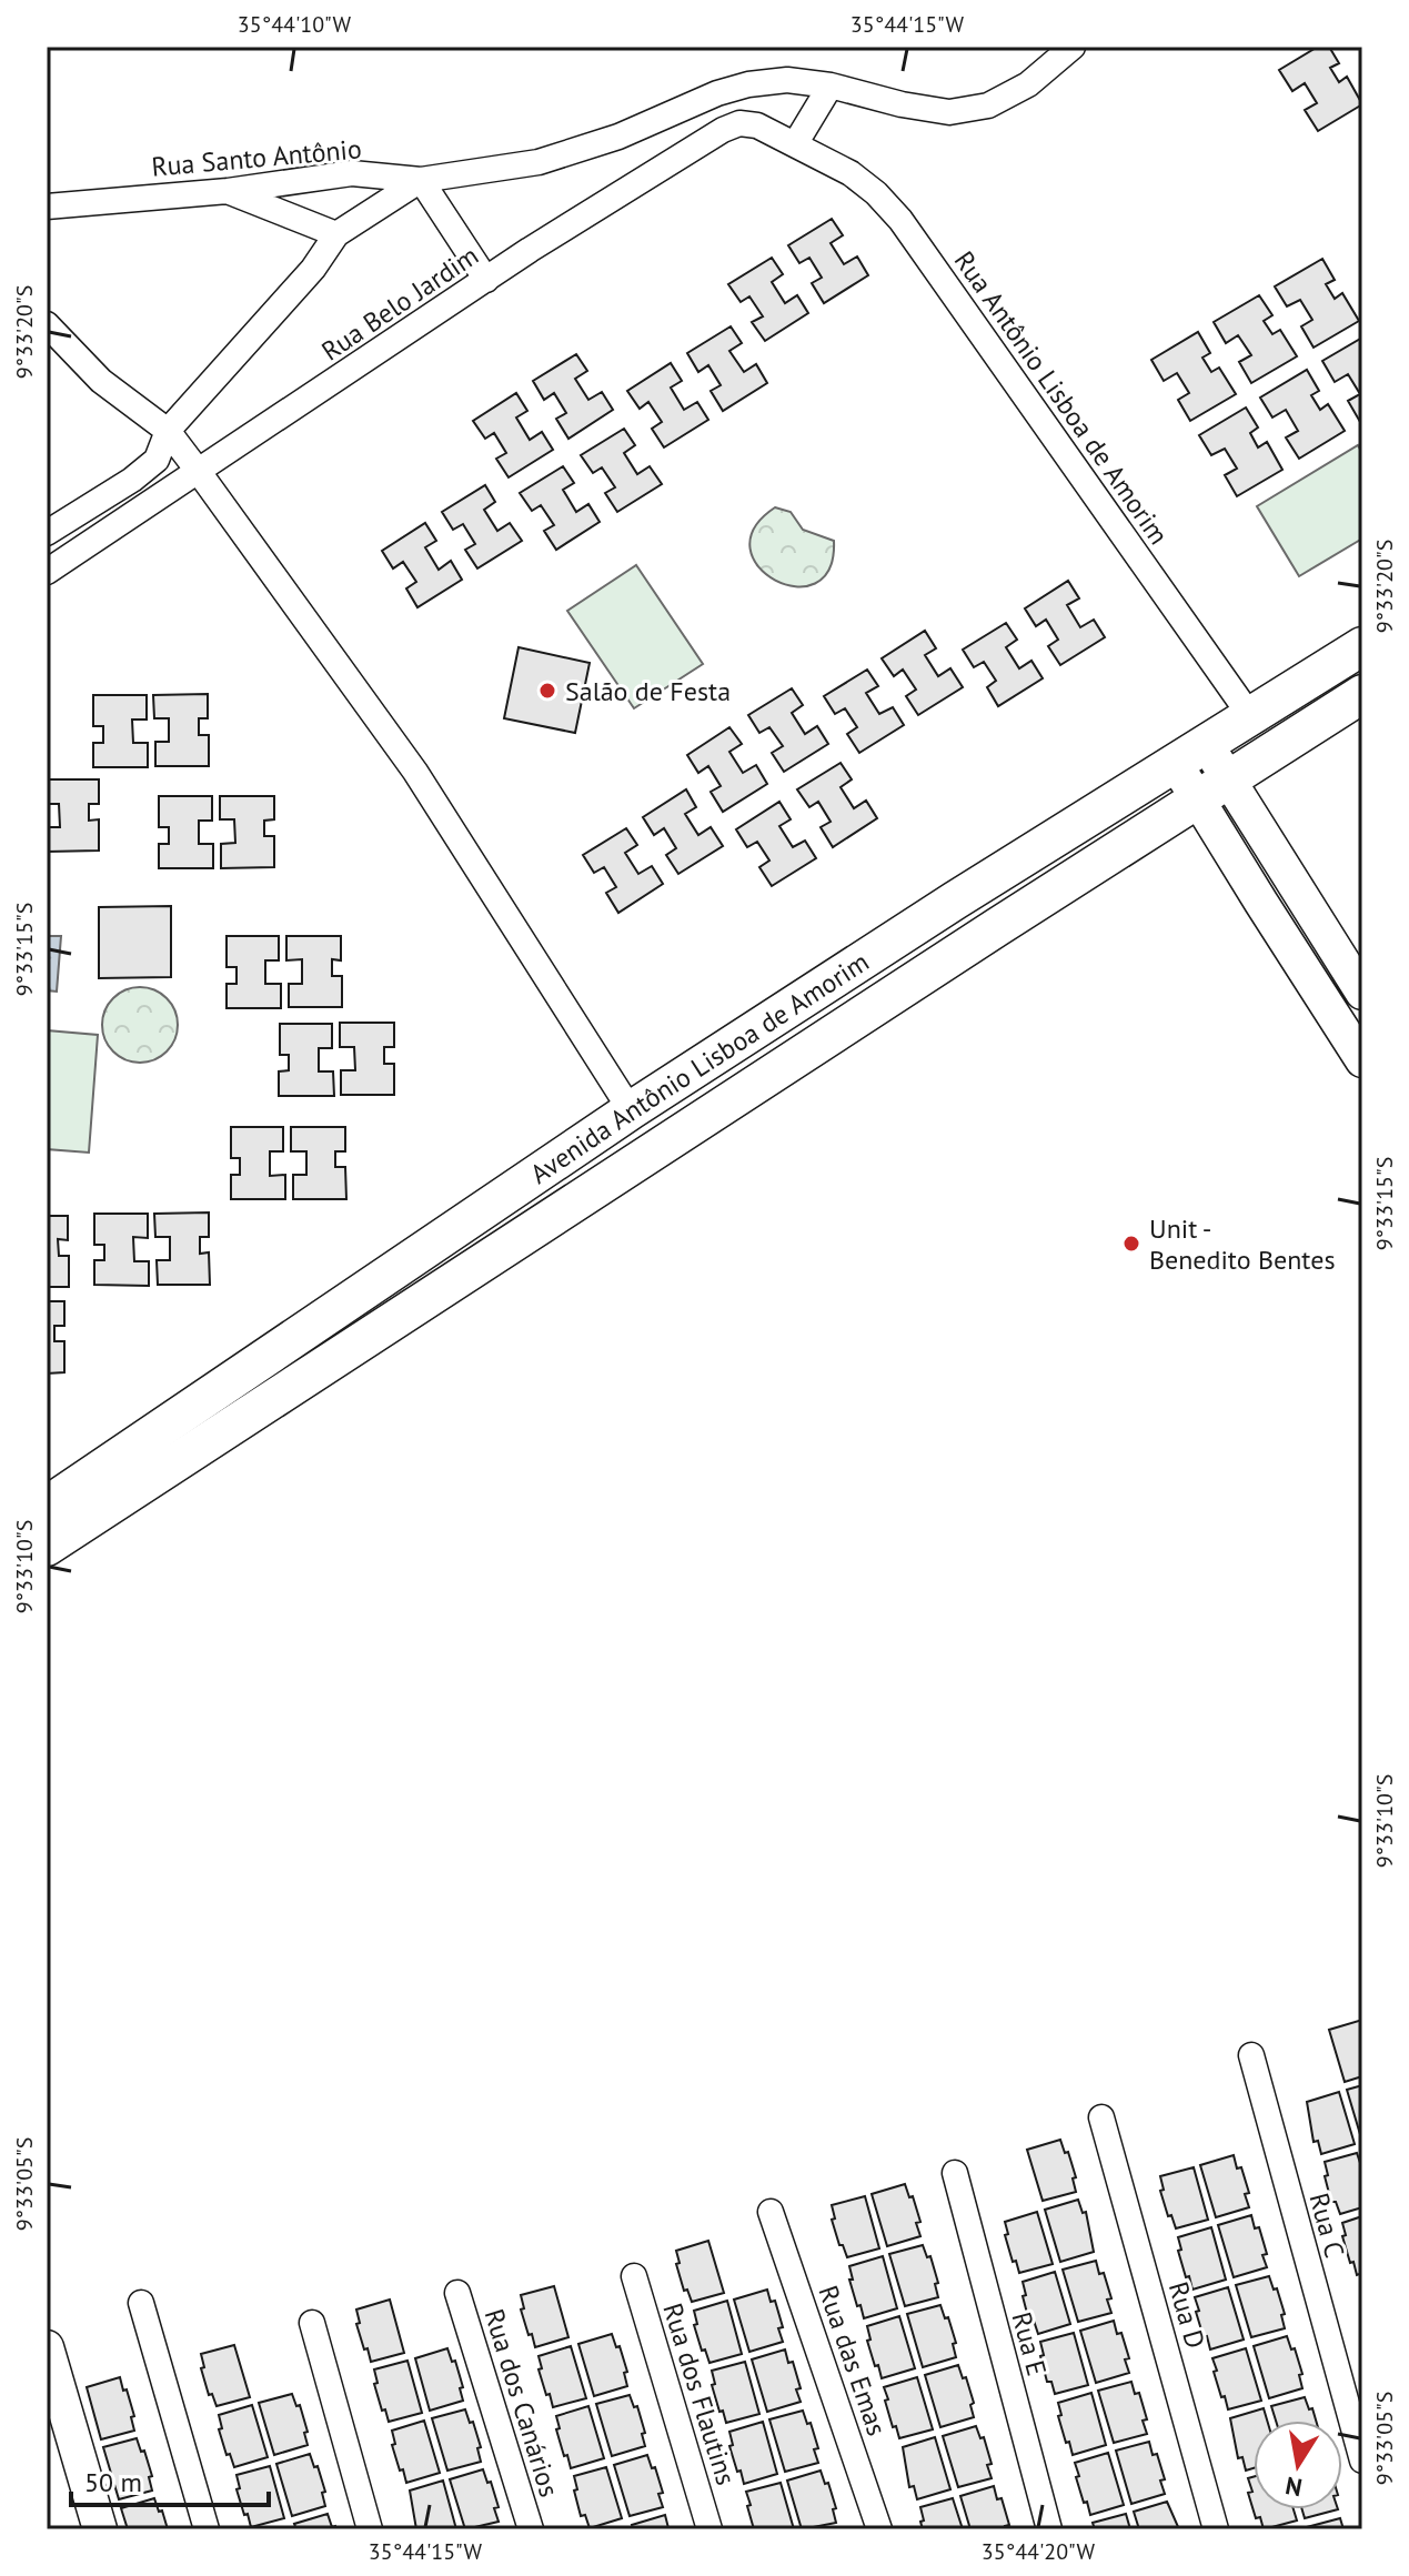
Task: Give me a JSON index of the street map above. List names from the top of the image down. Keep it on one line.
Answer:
{"streets":{"main road":["Avenida Antônio Lisboa de Amorim"],"street":["Rua Santo Antônio","Rua Belo Jardim","Rua Antônio Lisboa de Amorim","Rua C","Rua D","Rua E","Rua das Emas","Rua dos Flautins","Rua dos Canários"]},"crossings":[["Rua Belo Jardim","Rua Antônio Lisboa de Amorim"],["Rua Antônio Lisboa de Amorim","Avenida Antônio Lisboa de Amorim"]],"places":["Salão de Festa","Unit - Benedito Bentes"],"scale_bar":"50 m","north":"bottom","coordinates":["35°44'10\"W","35°44'15\"W","9°33'20\"S","9°33'15\"S","9°33'10\"S","9°33'05\"S","35°44'20\"W"]}
